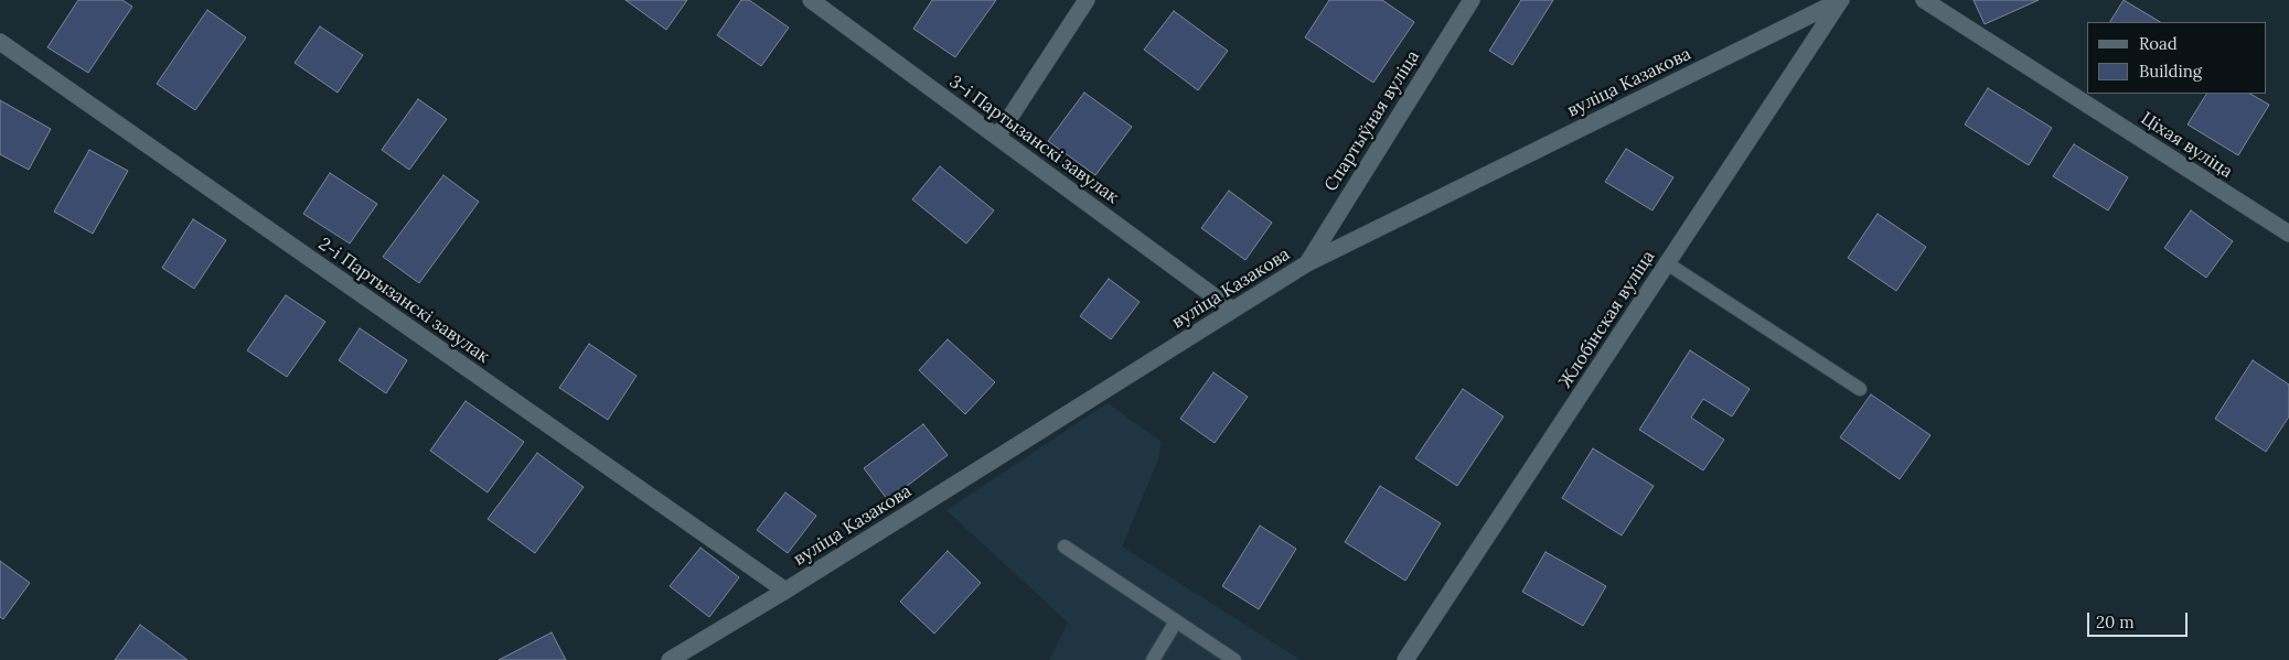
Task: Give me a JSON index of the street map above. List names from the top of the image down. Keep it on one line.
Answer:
{"streets":{"street":["вуліца Казакова","Спартыўная вуліца","3-і Партызанскі завулак","Ціхая вуліца","2-і Партызанскі завулак","Жлобінская вуліца"]},"crossings":[["вуліца Казакова","Спартыўная вуліца"],["вуліца Казакова","3-і Партызанскі завулак"],["вуліца Казакова","2-і Партызанскі завулак"],["вуліца Казакова","Жлобінская вуліца"]],"legend":["Road","Building"],"scale_bar":"20 m"}
